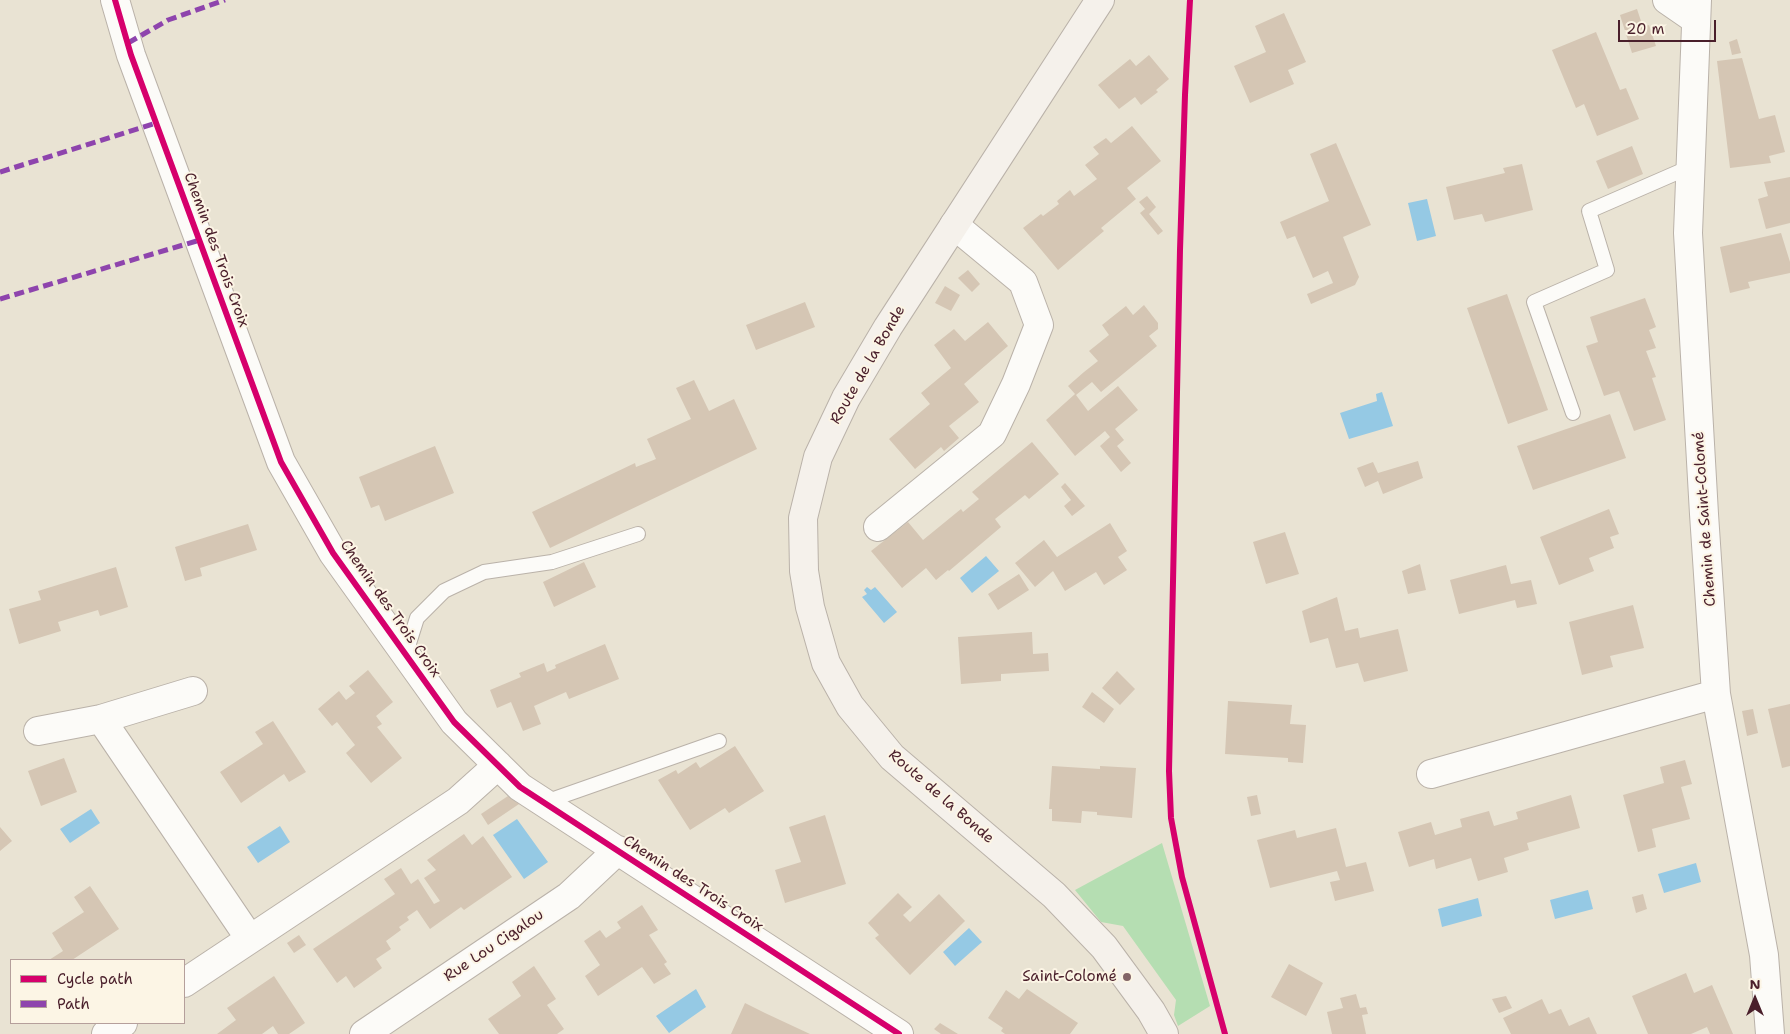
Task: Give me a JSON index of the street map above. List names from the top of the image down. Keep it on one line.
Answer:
{"streets":{"main road":["Route de la Bonde"],"street":["Chemin des Trois Croix","Chemin de Saint-Colomé","Rue Lou Cigalou"]},"crossings":[["Chemin des Trois Croix","Rue Lou Cigalou"]],"places":["Saint-Colomé"],"legend":["Cycle path","Path"],"scale_bar":"20 m","north":"top"}
